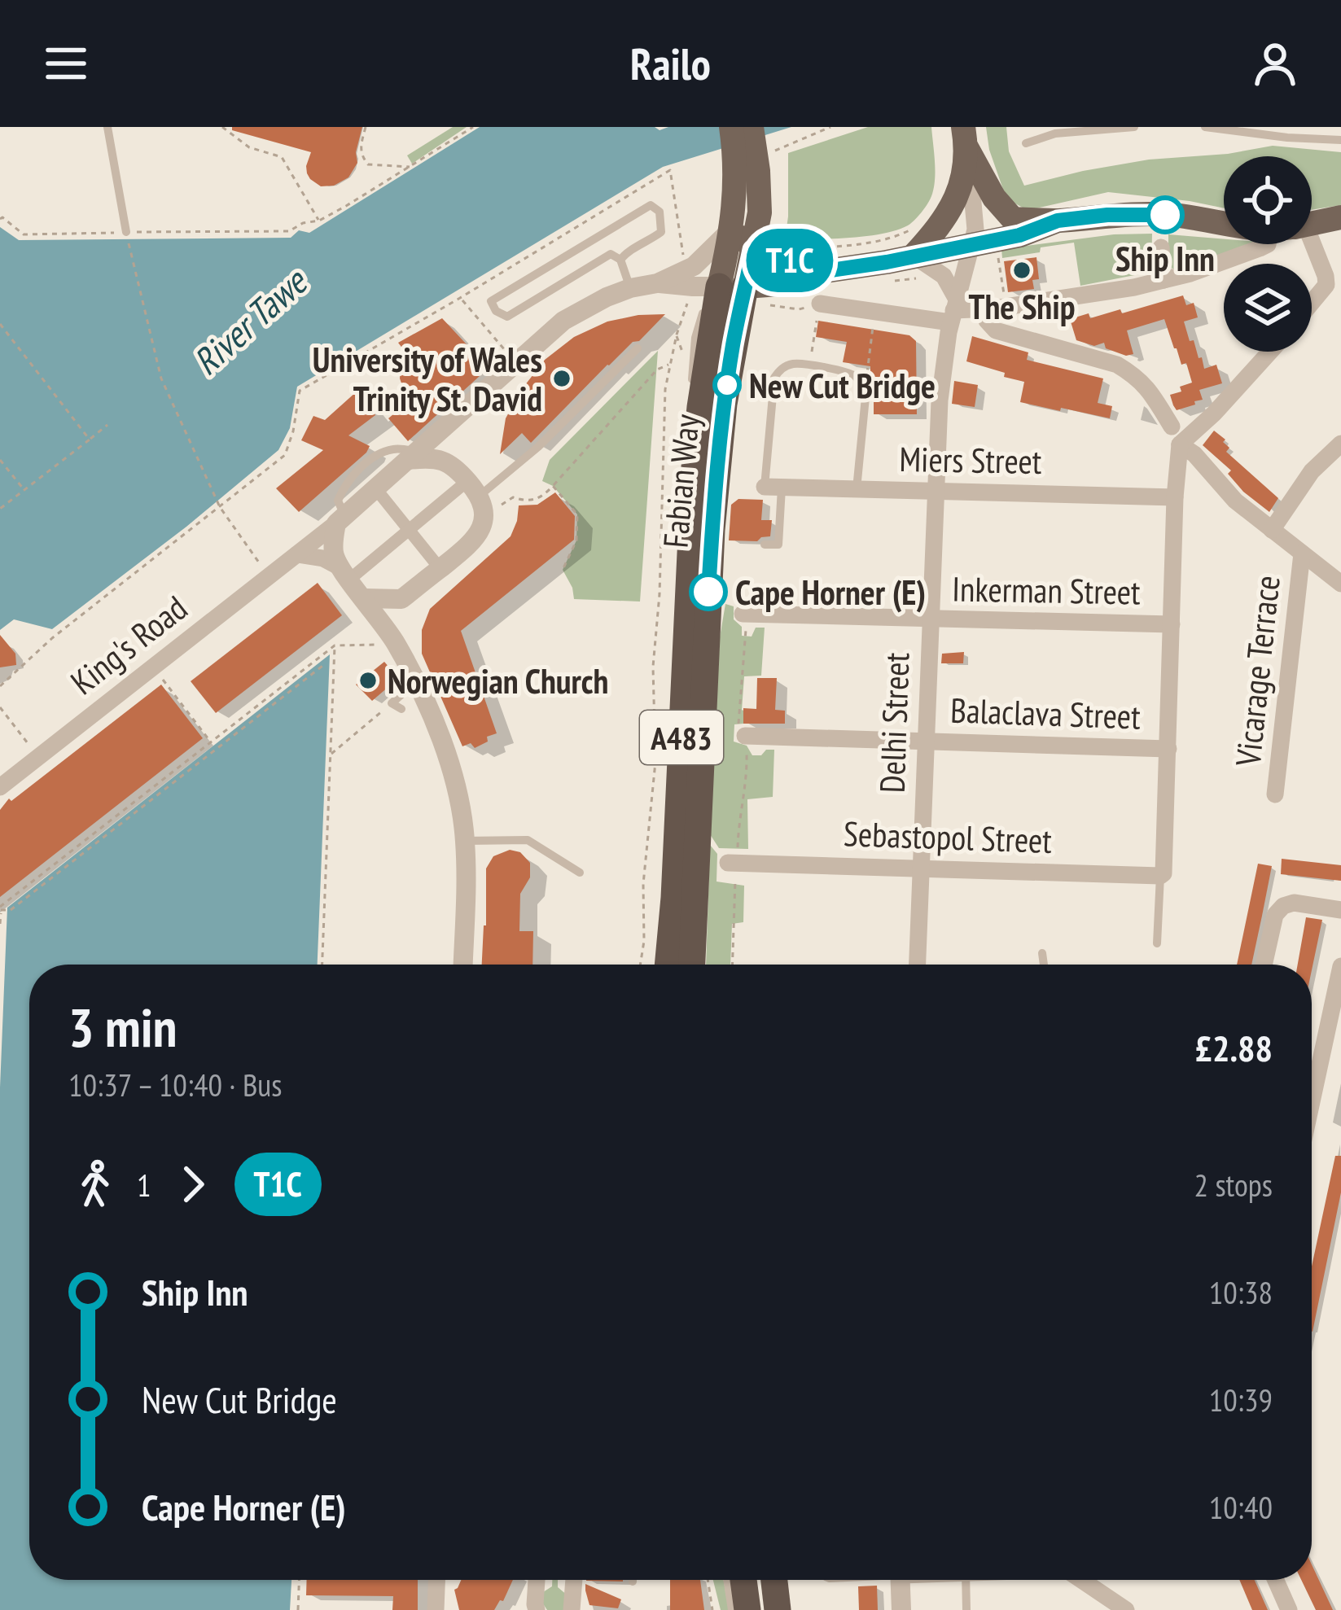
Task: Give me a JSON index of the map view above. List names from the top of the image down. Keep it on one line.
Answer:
{"streets":{"highway":["Fabian Way","A483"],"street":["Miers Street","Inkerman Street","King's Road","Vicarage Terrace","Balaclava Street","Delhi Street","Sebastopol Street"]},"crossings":[["Miers Street","Delhi Street"],["Fabian Way","King's Road"],["Fabian Way","A483"],["Inkerman Street","Delhi Street"],["King's Road","A483"],["Balaclava Street","Delhi Street"],["Delhi Street","Sebastopol Street"]],"water":["River Tawe"],"places":["Ship Inn","The Ship","University of Wales Trinity St. David","New Cut Bridge","Cape Horner (E)","Norwegian Church"],"lines":["bus line T1C"],"page":{"header":"Railo","on_map":"T1C","heading":["3 min","10:37 – 10:40 · Bus","£2.88"],"legs":["1","T1C","2 stops"],"list":[{"name":"Ship Inn","value":"10:38"},{"name":"New Cut Bridge","value":"10:39"},{"name":"Cape Horner (E)","value":"10:40"}]}}
